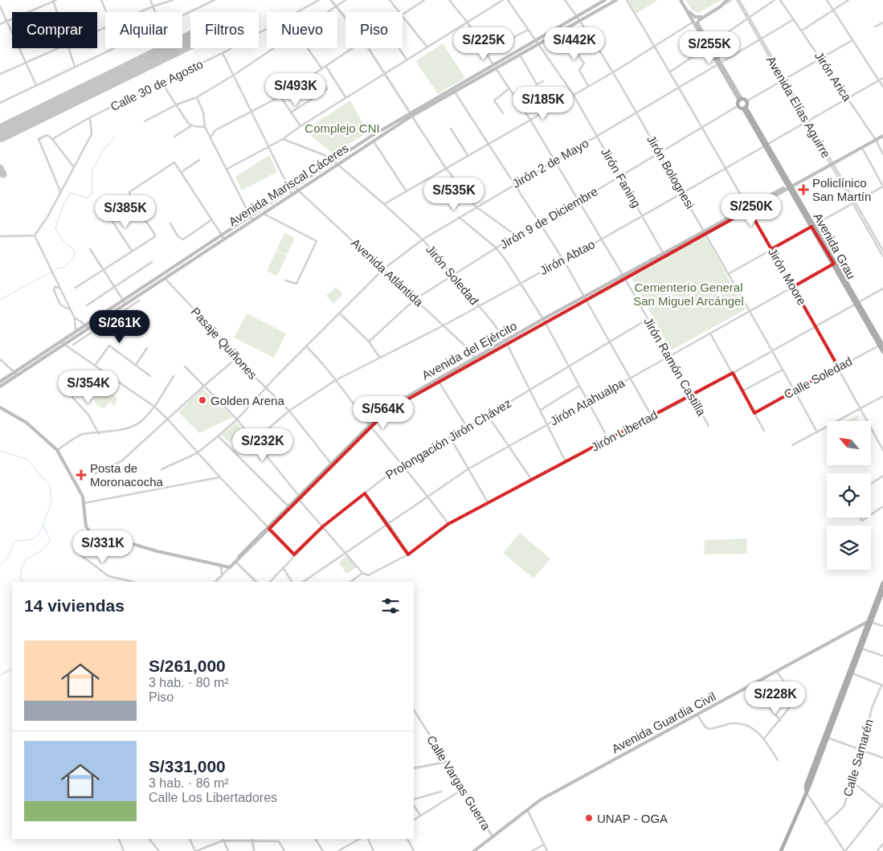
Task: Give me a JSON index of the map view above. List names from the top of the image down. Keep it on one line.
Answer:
{"streets":{"main road":["Avenida Mariscal Cáceres","Avenida Grau","Avenida del Ejército","Avenida Guardia Civil"],"street":["Jirón Arica","Calle 30 de Agosto","Avenida Elías Aguirre","Jirón 2 de Mayo","Jirón Bolognesi","Jirón Faning","Jirón 9 de Diciembre","Jirón Abtao","Avenida Atlántida","Jirón Soledad","Jirón Moore","Pasaje Quiñones","Jirón Ramón Castilla","Calle Soledad","Jirón Atahualpa","Jirón Libertad","Prolongación Jirón Chávez","Calle Samarén","Calle Vargas Guerra"]},"crossings":[["Jirón Arica","Jirón 2 de Mayo"],["Jirón Arica","Jirón Abtao"],["Jirón Arica","Avenida del Ejército"],["Avenida Elías Aguirre","Jirón 2 de Mayo"],["Avenida Elías Aguirre","Jirón Abtao"],["Avenida Elías Aguirre","Avenida del Ejército"],["Jirón 2 de Mayo","Jirón Bolognesi"],["Jirón 2 de Mayo","Jirón Faning"],["Jirón 2 de Mayo","Avenida Atlántida"],["Jirón 2 de Mayo","Jirón Soledad"],["Jirón 2 de Mayo","Jirón Moore"],["Jirón 2 de Mayo","Pasaje Quiñones"],["Jirón 2 de Mayo","Jirón Ramón Castilla"],["Jirón Bolognesi","Avenida Mariscal Cáceres"],["Jirón Bolognesi","Jirón 9 de Diciembre"],["Jirón Bolognesi","Jirón Abtao"],["Jirón Bolognesi","Avenida del Ejército"],["Jirón Bolognesi","Calle Soledad"],["Jirón Bolognesi","Jirón Atahualpa"],["Jirón Bolognesi","Jirón Libertad"],["Jirón Faning","Avenida Mariscal Cáceres"],["Jirón Faning","Jirón 9 de Diciembre"],["Jirón Faning","Jirón Abtao"],["Jirón Faning","Avenida del Ejército"],["Avenida Mariscal Cáceres","Avenida Atlántida"],["Avenida Mariscal Cáceres","Jirón Soledad"],["Avenida Mariscal Cáceres","Pasaje Quiñones"],["Avenida Mariscal Cáceres","Jirón Ramón Castilla"],["Jirón 9 de Diciembre","Avenida Atlántida"],["Jirón 9 de Diciembre","Jirón Soledad"],["Jirón 9 de Diciembre","Jirón Moore"],["Jirón 9 de Diciembre","Jirón Ramón Castilla"],["Avenida Grau","Jirón Abtao"],["Avenida Grau","Avenida del Ejército"],["Avenida Grau","Calle Soledad"],["Avenida Grau","Jirón Atahualpa"],["Avenida Grau","Jirón Libertad"],["Jirón Abtao","Avenida Atlántida"],["Jirón Abtao","Jirón Soledad"],["Jirón Abtao","Jirón Moore"],["Jirón Abtao","Pasaje Quiñones"],["Jirón Abtao","Jirón Ramón Castilla"],["Avenida Atlántida","Avenida del Ejército"],["Jirón Soledad","Avenida del Ejército"],["Jirón Soledad","Jirón Atahualpa"],["Jirón Soledad","Jirón Libertad"],["Jirón Soledad","Prolongación Jirón Chávez"],["Jirón Moore","Avenida del Ejército"],["Jirón Moore","Calle Soledad"],["Jirón Moore","Jirón Atahualpa"],["Jirón Moore","Jirón Libertad"],["Pasaje Quiñones","Avenida del Ejército"],["Avenida del Ejército","Jirón Ramón Castilla"],["Jirón Ramón Castilla","Jirón Atahualpa"],["Jirón Ramón Castilla","Jirón Libertad"],["Jirón Ramón Castilla","Prolongación Jirón Chávez"],["Avenida Guardia Civil","Calle Vargas Guerra"]],"parks":["Complejo CNI","Cementerio General San Miguel Arcángel"],"places":{"health":["Policlínico San Martín","Posta de Moronacocha"],"other":["Golden Arena","UNAP - OGA"]},"north":"top left","page":{"chip":["Comprar","Alquilar","Filtros","Nuevo","Piso"],"price":["S/225K","S/442K","S/255K","S/493K","S/185K","S/535K","S/250K","S/385K","S/261K","S/354K","S/564K","S/232K","S/331K","S/228K"],"heading":"14 viviendas","list":[{"name":"S/261,000","note":"3 hab. · 80 m² · Piso"},{"name":"S/331,000","note":"3 hab. · 86 m² · Calle Los Libertadores"}]}}
